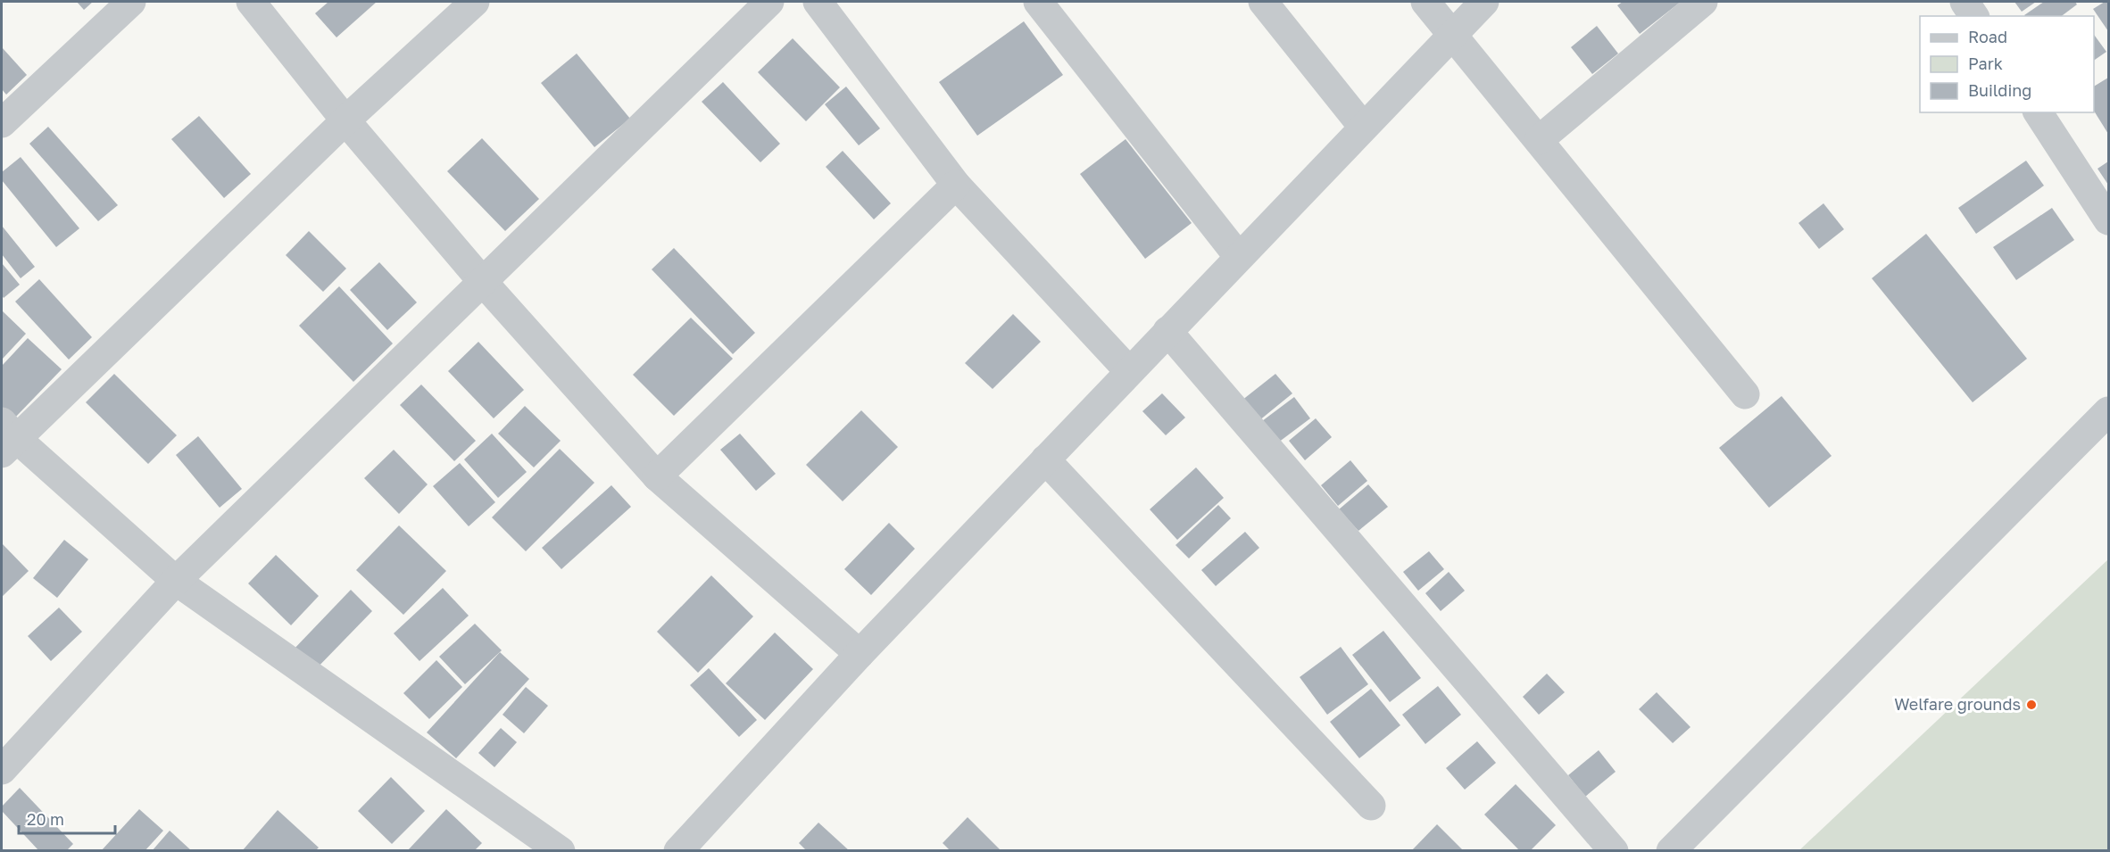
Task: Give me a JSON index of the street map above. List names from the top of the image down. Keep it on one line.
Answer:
{"places":["Welfare grounds"],"legend":["Road","Park","Building"],"scale_bar":"20 m"}
